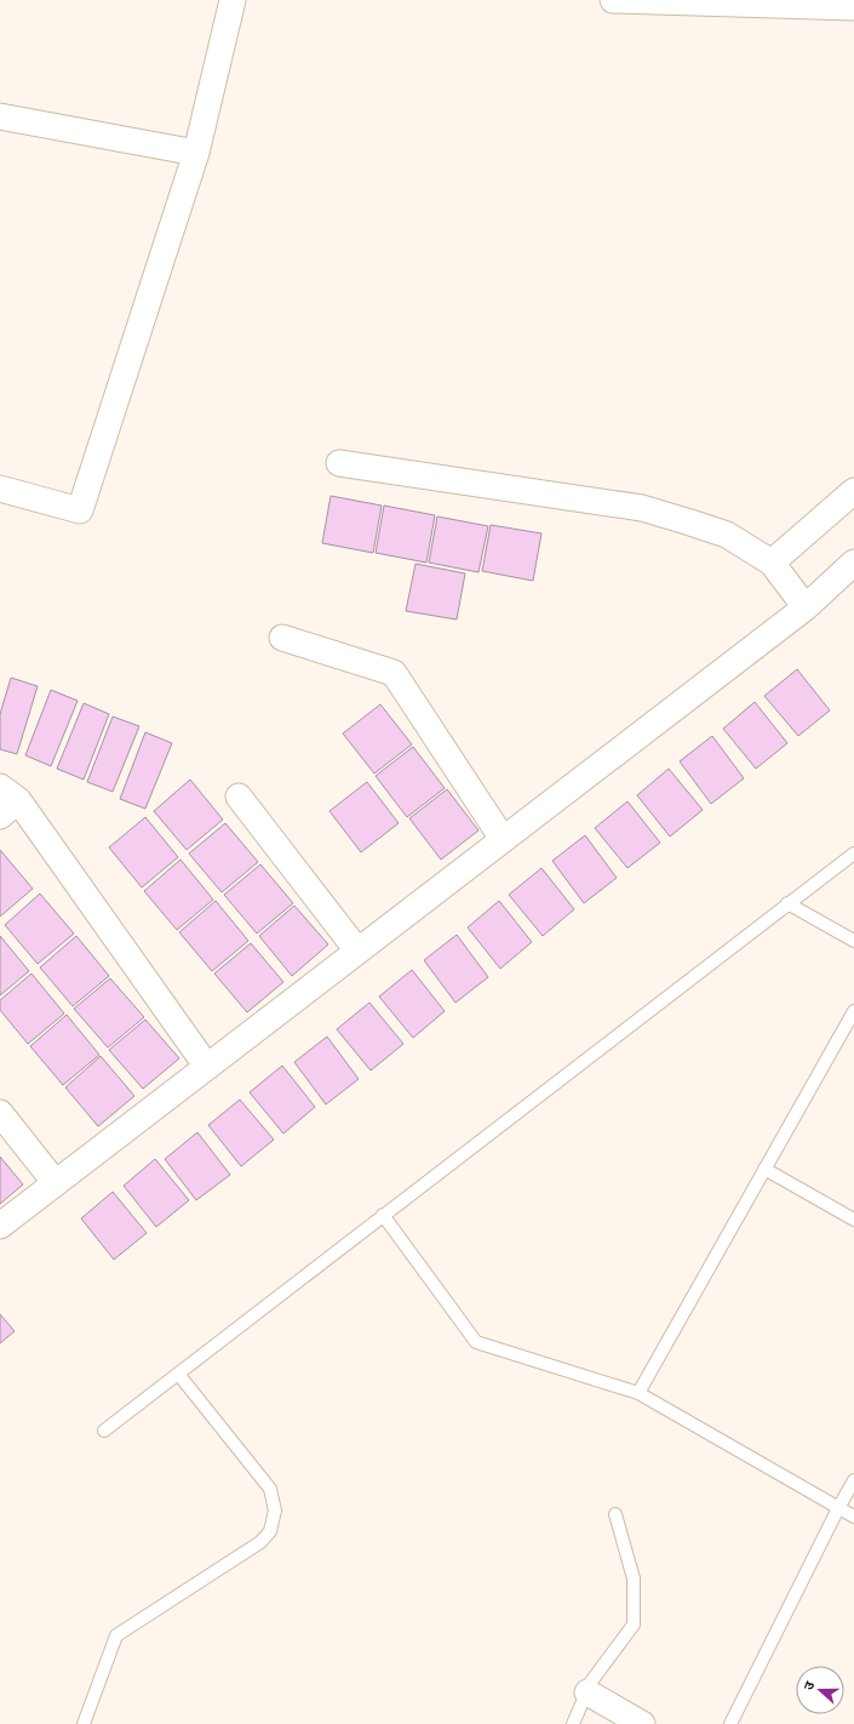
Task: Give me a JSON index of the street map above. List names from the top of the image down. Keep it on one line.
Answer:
{"north":"left"}
